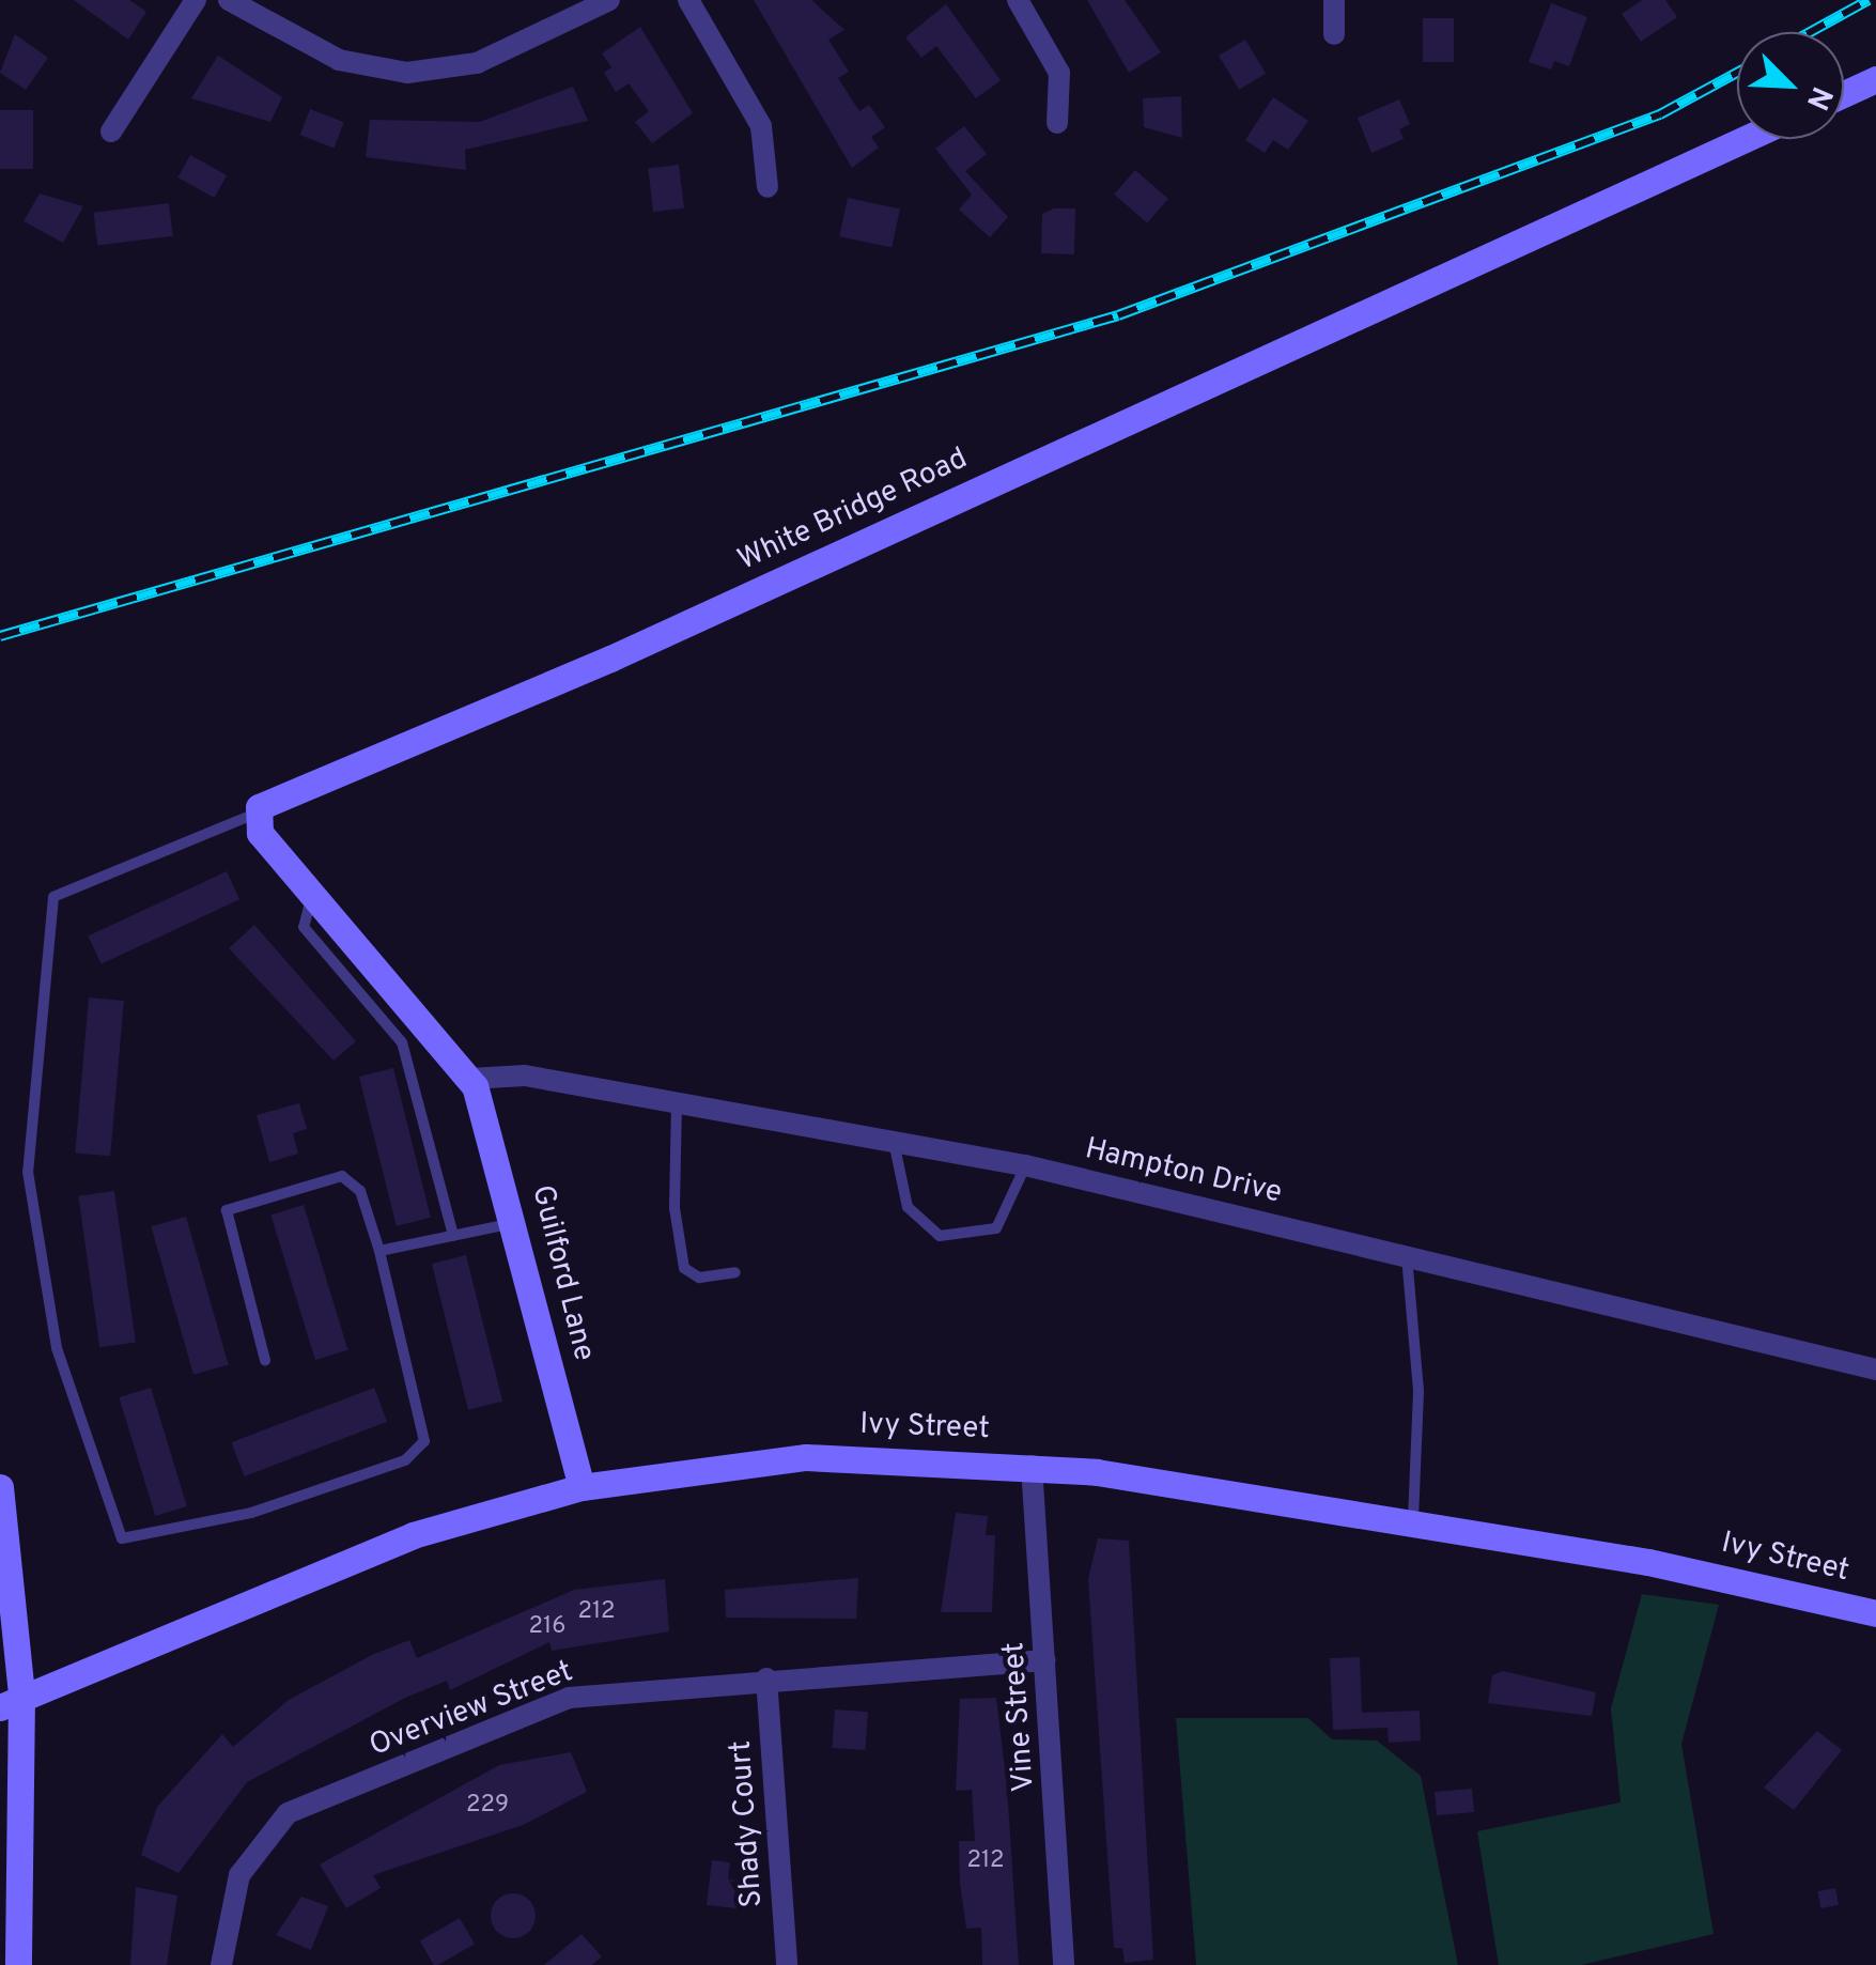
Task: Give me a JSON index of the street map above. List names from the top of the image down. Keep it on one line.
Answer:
{"streets":{"street":["White Bridge Road","Hampton Drive","Guilford Lane","Ivy Street","Overview Street","Vine Street","Shady Court"]},"crossings":[["Hampton Drive","Guilford Lane"],["Guilford Lane","Ivy Street"],["Ivy Street","Vine Street"],["Overview Street","Vine Street"],["Overview Street","Shady Court"]],"house_numbers":["212","216","229","212"],"north":"bottom right"}
